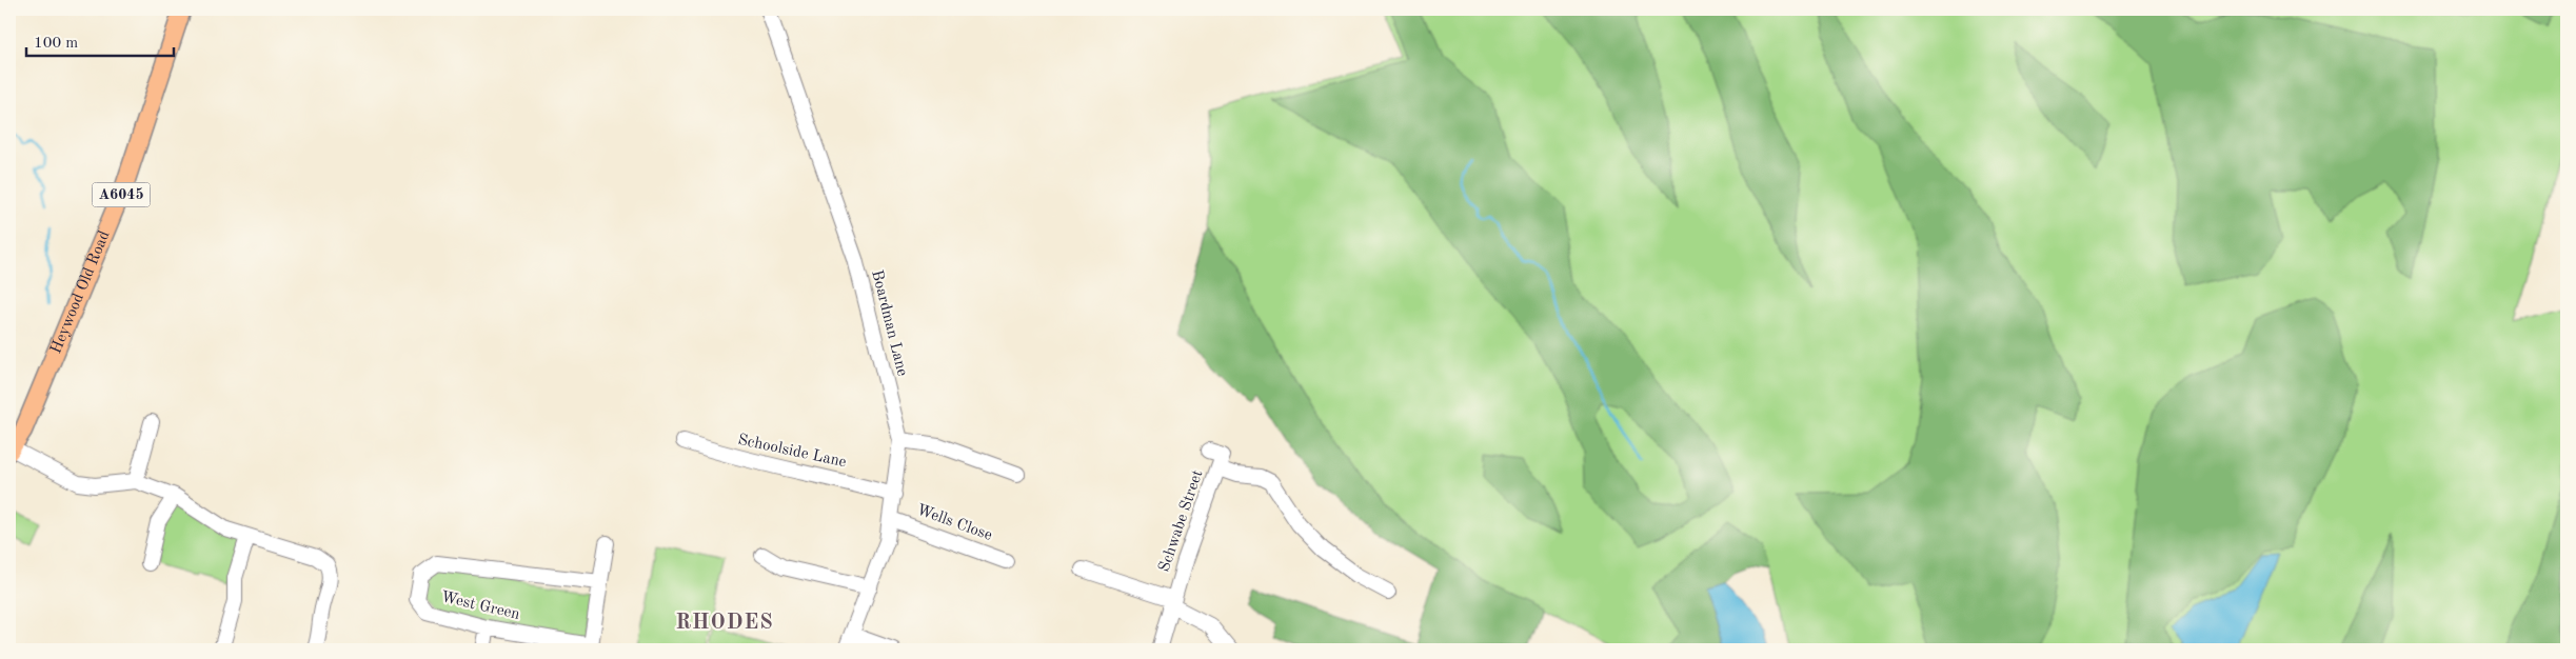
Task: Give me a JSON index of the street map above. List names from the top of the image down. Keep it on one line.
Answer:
{"streets":{"main road":["A6045","Heywood Old Road"],"street":["Boardman Lane","Schoolside Lane","Schwabe Street","Wells Close","West Green"]},"crossings":[["Boardman Lane","Schoolside Lane"],["Boardman Lane","Wells Close"]],"districts":["RHODES"],"scale_bar":"100 m"}
